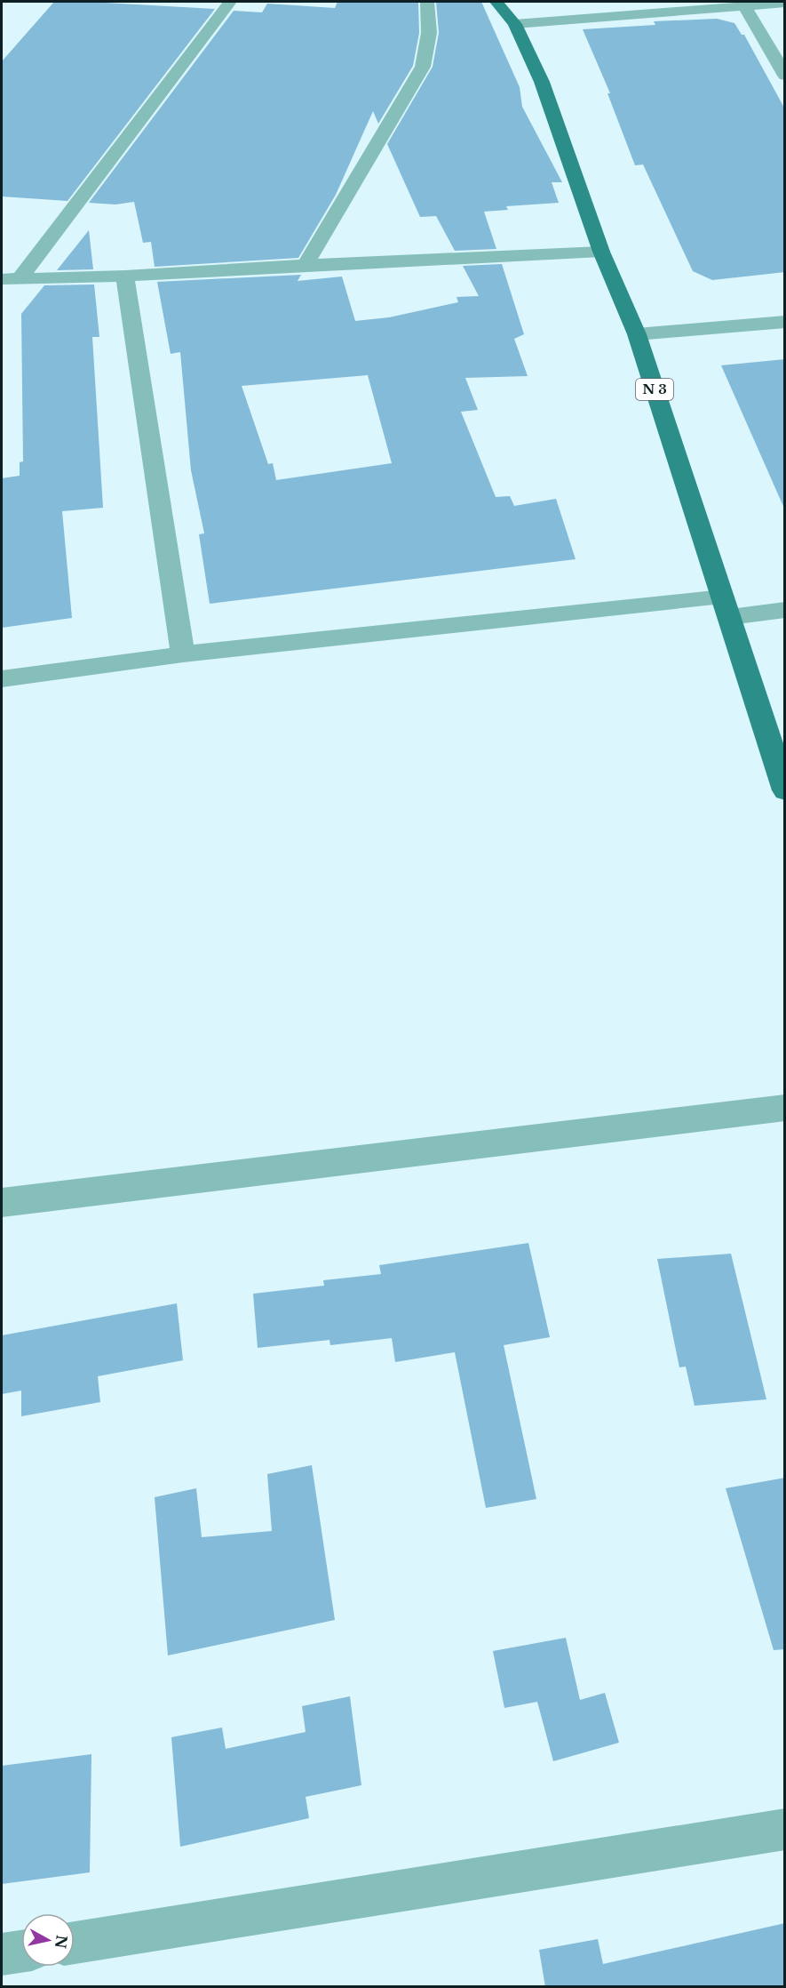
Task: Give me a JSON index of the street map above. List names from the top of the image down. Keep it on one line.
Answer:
{"streets":{"main road":["N 3"]},"north":"right"}
